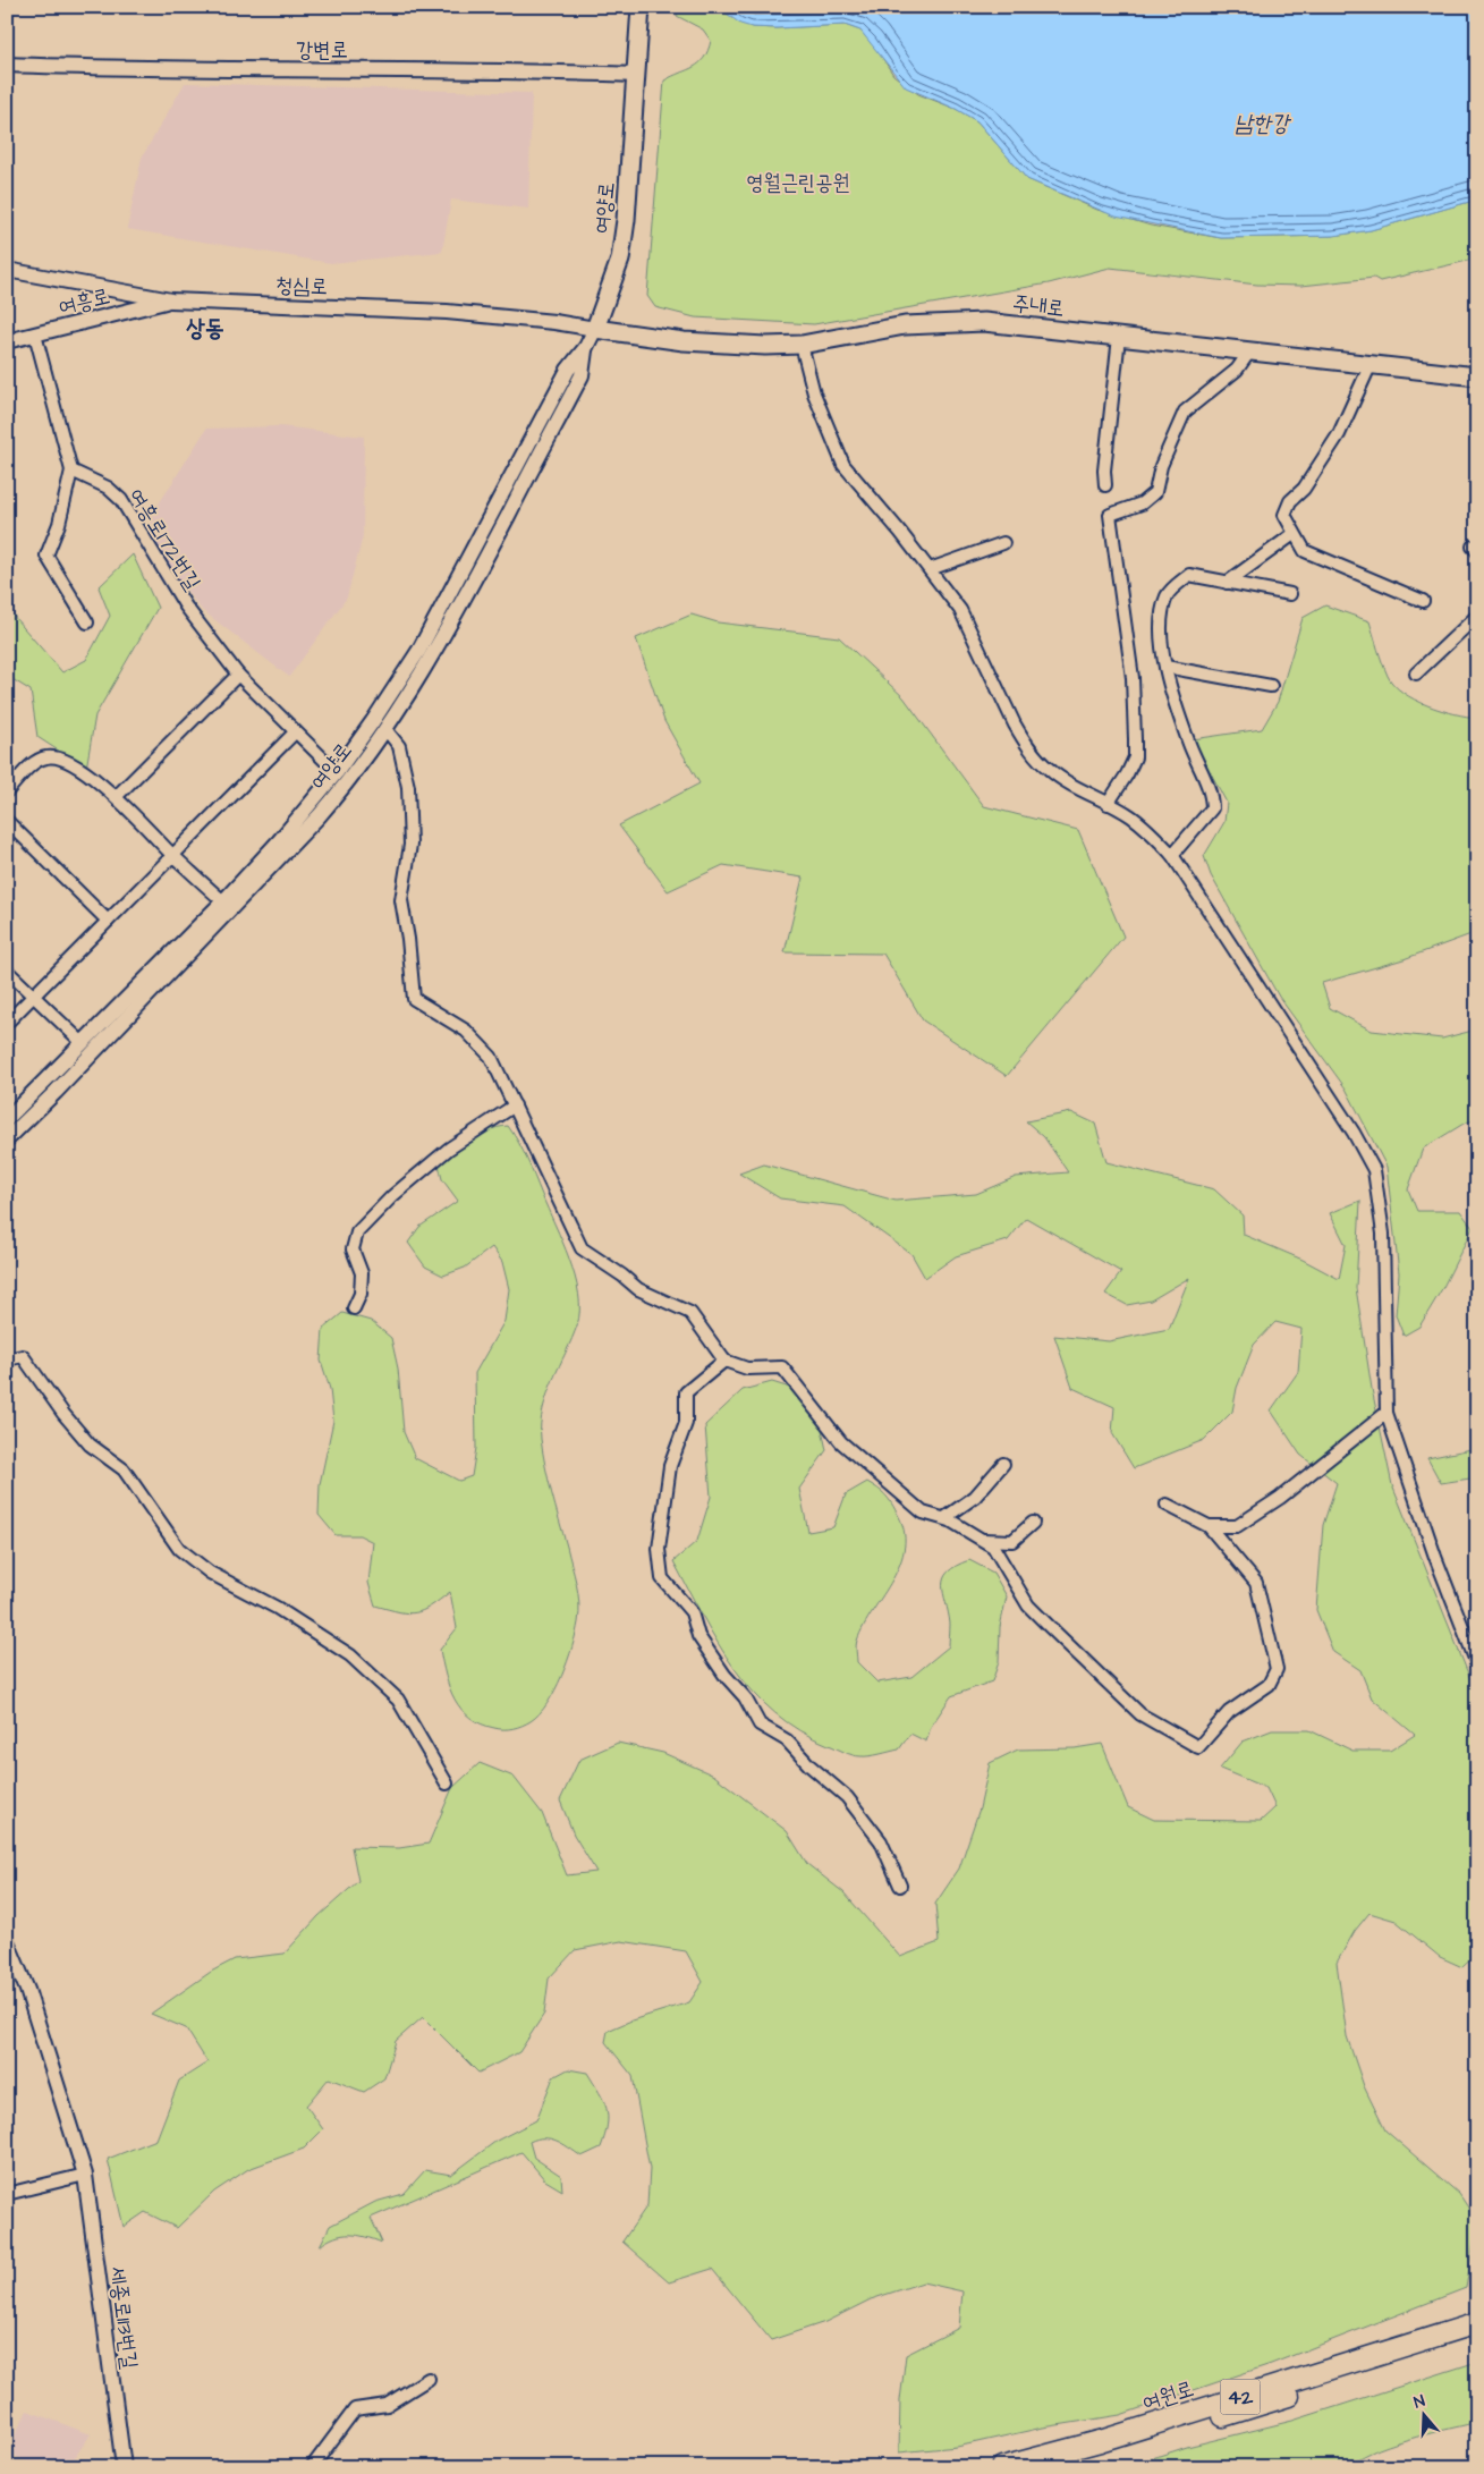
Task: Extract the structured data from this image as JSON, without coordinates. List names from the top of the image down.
{
  "streets": {
    "highway": ["여원로", "42"],
    "main road": ["여양로", "주내로"],
    "street": [
      "강변로",
      "청심로",
      "여흥로",
      "여흥로172번길",
      "세종로113번길"
    ]
  },
  "crossings": [
    ["강변로", "여양로"],
    ["여양로", "청심로"],
    ["여양로", "주내로"],
    ["여양로", "여흥로172번길"],
    ["청심로", "여흥로"],
    ["청심로", "주내로"]
  ],
  "districts": ["상동"],
  "water": ["남한강"],
  "parks": ["영월근린공원"],
  "north": "top"
}
